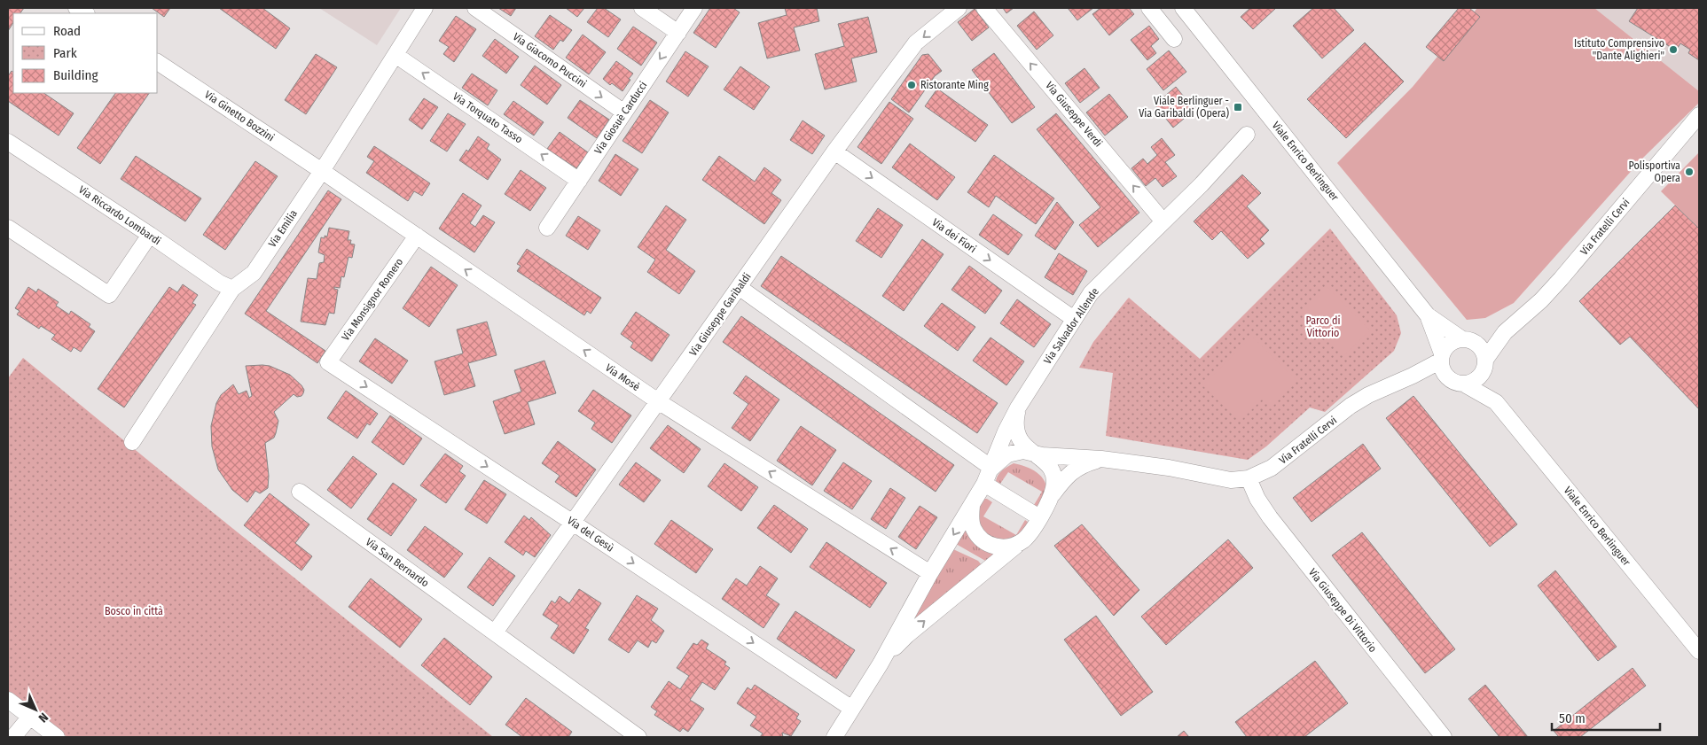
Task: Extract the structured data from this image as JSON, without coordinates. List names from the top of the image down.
{
  "streets": {
    "street": [
      "Via Giacomo Puccini",
      "Via Giuseppe Verdi",
      "Via Ginetto Bozzini",
      "Via Torquato Tasso",
      "Via Giosuè Carducci",
      "Viale Enrico Berlinguer",
      "Via Riccardo Lombardi",
      "Via Fratelli Cervi",
      "Via Emilia",
      "Via dei Fiori",
      "Via Monsignor Romero",
      "Via Giuseppe Garibaldi",
      "Via Salvador Allende",
      "Via Mosè",
      "Via del Gesù",
      "Via San Bernardo",
      "Via Giuseppe Di Vittorio"
    ]
  },
  "crossings": [
    ["Via Giacomo Puccini", "Via Giosuè Carducci"],
    ["Via Giuseppe Verdi", "Via Salvador Allende"],
    ["Via Ginetto Bozzini", "Via Emilia"],
    ["Via Ginetto Bozzini", "Via Mosè"],
    ["Via Torquato Tasso", "Via Giosuè Carducci"],
    ["Via Torquato Tasso", "Via Emilia"],
    ["Viale Enrico Berlinguer", "Via Fratelli Cervi"],
    ["Via Riccardo Lombardi", "Via Emilia"],
    ["Via Fratelli Cervi", "Via Giuseppe Di Vittorio"],
    ["Via Emilia", "Via Mosè"],
    ["Via dei Fiori", "Via Giuseppe Garibaldi"],
    ["Via dei Fiori", "Via Salvador Allende"],
    ["Via Monsignor Romero", "Via Mosè"],
    ["Via Monsignor Romero", "Via del Gesù"],
    ["Via Giuseppe Garibaldi", "Via Mosè"],
    ["Via Giuseppe Garibaldi", "Via del Gesù"],
    ["Via Giuseppe Garibaldi", "Via San Bernardo"],
    ["Via Salvador Allende", "Via Mosè"]
  ],
  "one_way": [
    "Via Giacomo Puccini",
    "Via Giuseppe Verdi",
    "Via Torquato Tasso",
    "Via Giosuè Carducci",
    "Via dei Fiori",
    "Via del Gesù"
  ],
  "parks": ["Parco di Vittorio", "Bosco in città"],
  "places": {
    "other": ["Istituto Comprensivo \"Dante Alighieri\"", "Ristorante Ming", "Polisportiva Opera"],
    "transit": ["Viale Berlinguer - Via Garibaldi (Opera)"]
  },
  "legend": ["Road", "Park", "Building"],
  "scale_bar": "50 m",
  "north": "bottom right"
}
